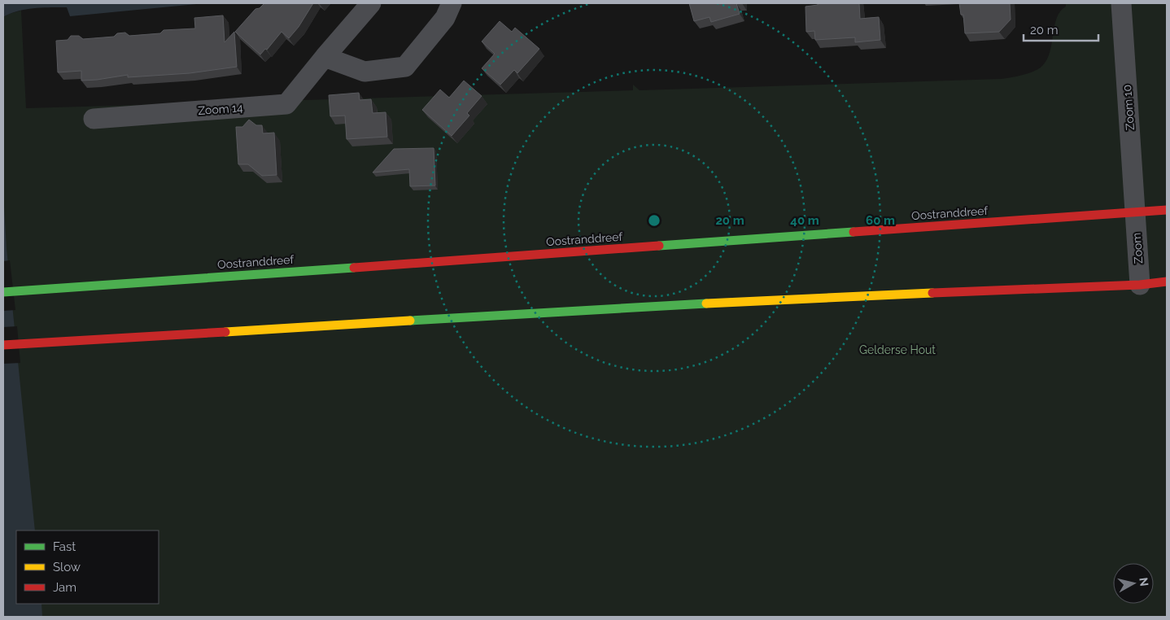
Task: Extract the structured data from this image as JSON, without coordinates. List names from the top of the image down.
{
  "streets": {
    "main road": ["Oostranddreef"],
    "street": ["Zoom 10", "Zoom 14", "Zoom"]
  },
  "crossings": [
    ["Zoom 10", "Oostranddreef"],
    ["Zoom 10", "Zoom"],
    ["Oostranddreef", "Zoom"]
  ],
  "parks": ["Gelderse Hout"],
  "legend": ["Fast", "Slow", "Jam"],
  "scale_bar": "20 m",
  "north": "right",
  "rings": ["20 m", "40 m", "60 m"]
}
